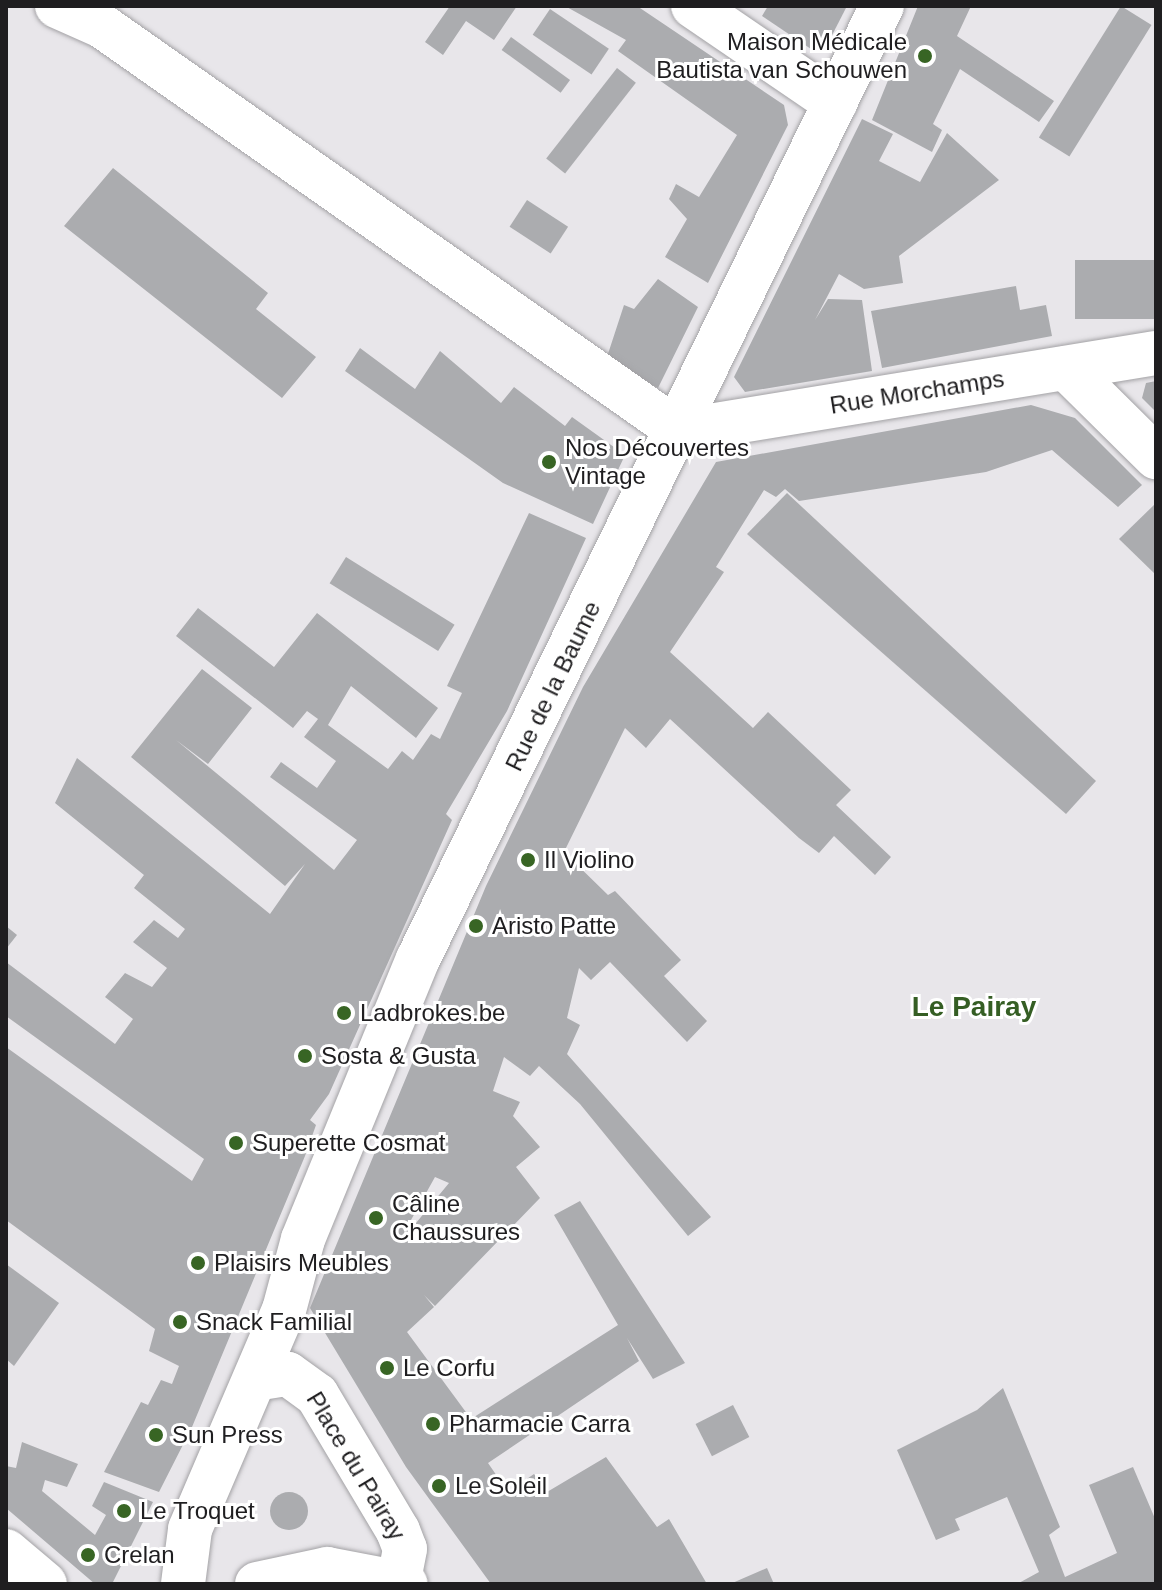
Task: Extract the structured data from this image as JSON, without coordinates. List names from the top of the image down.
{
  "streets": {
    "street": ["Rue Morchamps", "Rue de la Baume", "Place du Pairay"]
  },
  "crossings": [
    ["Rue Morchamps", "Rue de la Baume"],
    ["Rue de la Baume", "Place du Pairay"]
  ],
  "districts": ["Le Pairay"],
  "places": [
    "Maison Médicale Bautista van Schouwen",
    "Nos Découvertes Vintage",
    "Il Violino",
    "Aristo Patte",
    "Ladbrokes.be",
    "Sosta & Gusta",
    "Superette Cosmat",
    "Câline Chaussures",
    "Plaisirs Meubles",
    "Snack Familial",
    "Le Corfu",
    "Pharmacie Carra",
    "Sun Press",
    "Le Soleil",
    "Le Troquet",
    "Crelan"
  ]
}
